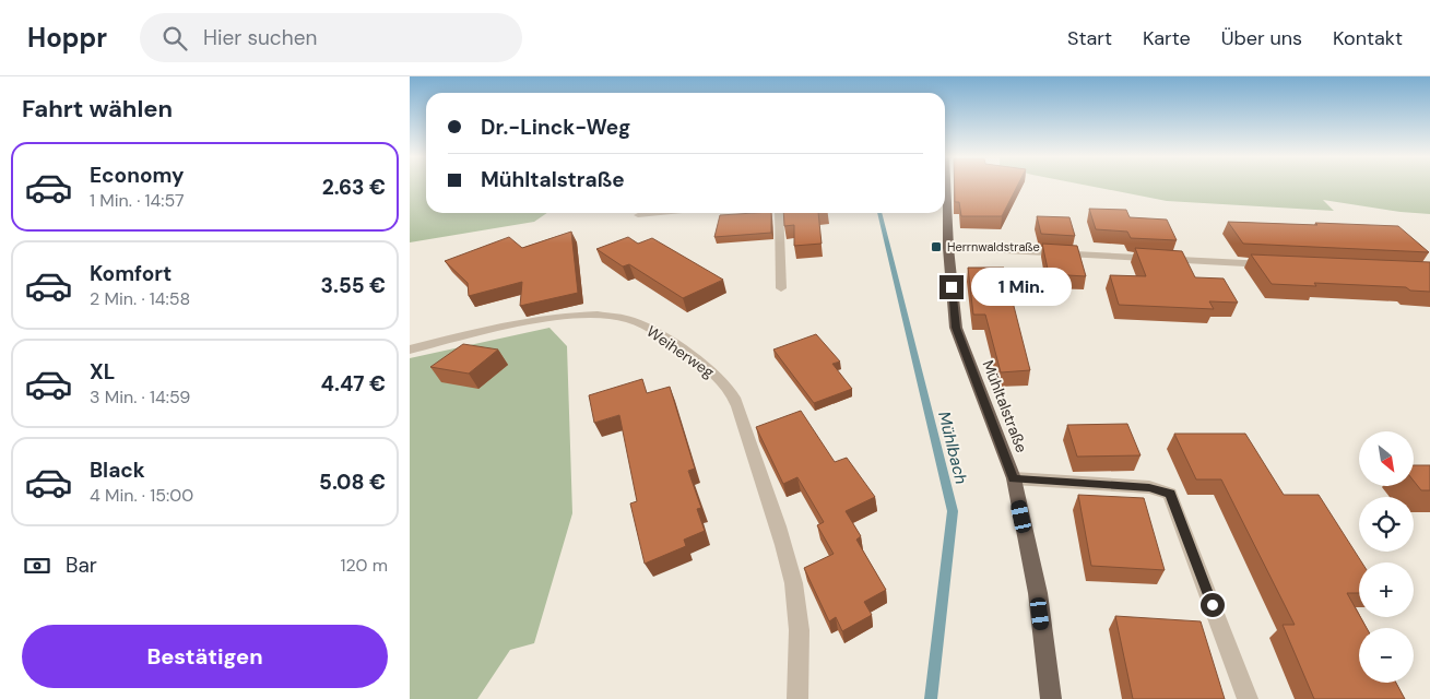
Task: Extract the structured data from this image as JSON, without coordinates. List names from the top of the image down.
{
  "streets": {
    "main road": ["Mühltalstraße"],
    "street": ["Weiherweg"]
  },
  "water": ["Mühlbach"],
  "places": {
    "transit": ["Herrnwaldstraße"]
  },
  "north": "bottom right",
  "page": {
    "header": "Hoppr",
    "search": "Hier suchen",
    "nav": [
      "Start",
      "Karte",
      "Über uns",
      "Kontakt"
    ],
    "heading": "Fahrt wählen",
    "banner": ["Dr.-Linck-Weg", "Mühltalstraße"],
    "list": [
      {
        "name": "Economy",
        "note": "1 Min. · 14:57",
        "value": "2.63 €"
      },
      {
        "name": "Komfort",
        "note": "2 Min. · 14:58",
        "value": "3.55 €"
      },
      {
        "name": "XL",
        "note": "3 Min. · 14:59",
        "value": "4.47 €"
      },
      {
        "name": "Black",
        "note": "4 Min. · 15:00",
        "value": "5.08 €"
      }
    ],
    "bubble": "1 Min.",
    "map_buttons": ["+", "−"],
    "pay": ["Bar", "120 m"],
    "buttons": "Bestätigen"
  }
}
